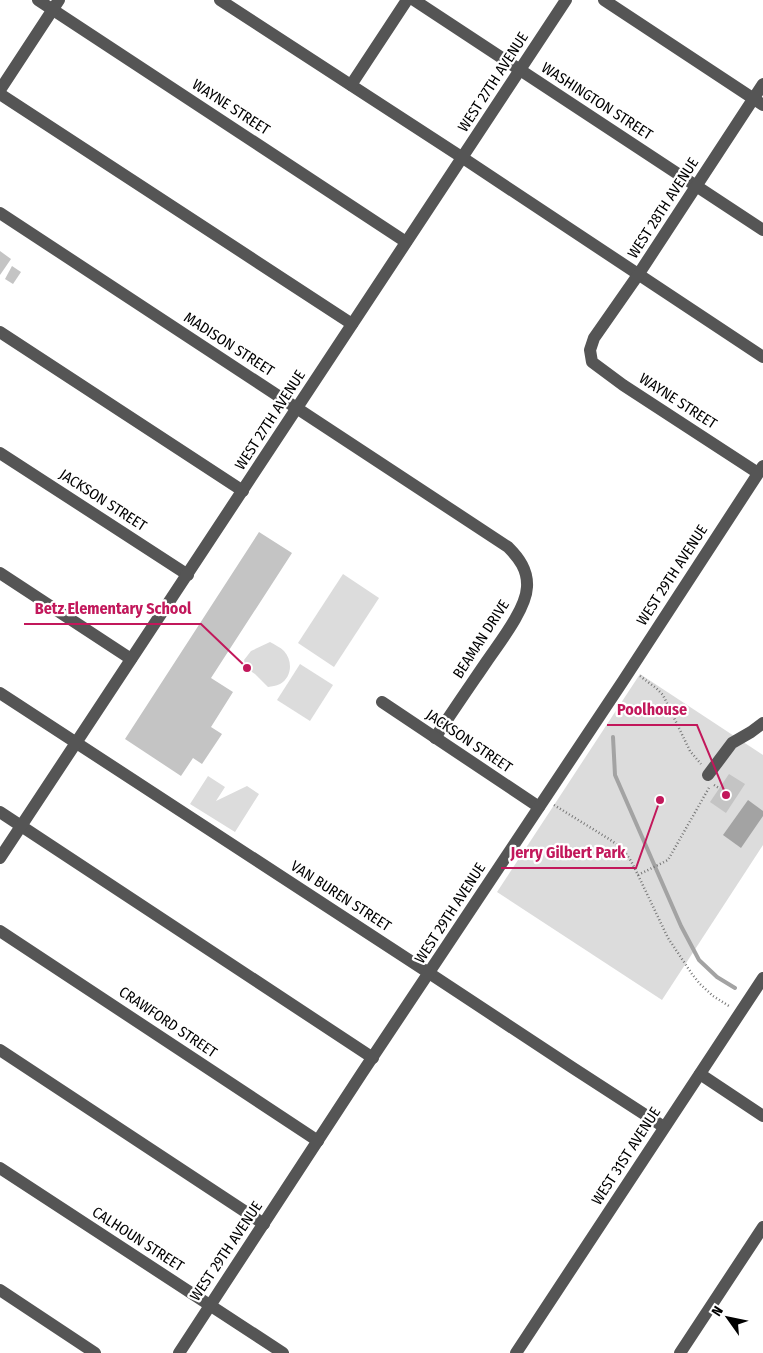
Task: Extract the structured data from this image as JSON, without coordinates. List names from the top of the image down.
{
  "streets": {
    "street": [
      "WEST 27TH AVENUE",
      "WASHINGTON STREET",
      "WAYNE STREET",
      "WEST 28TH AVENUE",
      "MADISON STREET",
      "JACKSON STREET",
      "WEST 29TH AVENUE",
      "BEAMAN DRIVE",
      "VAN BUREN STREET",
      "CRAWFORD STREET",
      "WEST 31ST AVENUE",
      "CALHOUN STREET"
    ]
  },
  "crossings": [
    ["WEST 27TH AVENUE", "WASHINGTON STREET"],
    ["WEST 27TH AVENUE", "WAYNE STREET"],
    ["WEST 27TH AVENUE", "MADISON STREET"],
    ["WEST 27TH AVENUE", "JACKSON STREET"],
    ["WEST 27TH AVENUE", "VAN BUREN STREET"],
    ["WASHINGTON STREET", "WEST 28TH AVENUE"],
    ["WAYNE STREET", "WEST 28TH AVENUE"],
    ["WAYNE STREET", "WEST 29TH AVENUE"],
    ["MADISON STREET", "BEAMAN DRIVE"],
    ["JACKSON STREET", "WEST 29TH AVENUE"],
    ["JACKSON STREET", "BEAMAN DRIVE"],
    ["WEST 29TH AVENUE", "VAN BUREN STREET"],
    ["WEST 29TH AVENUE", "CRAWFORD STREET"],
    ["WEST 29TH AVENUE", "CALHOUN STREET"],
    ["VAN BUREN STREET", "WEST 31ST AVENUE"]
  ],
  "places": ["Betz Elementary School", "Poolhouse", "Jerry Gilbert Park"],
  "north": "top left"
}
